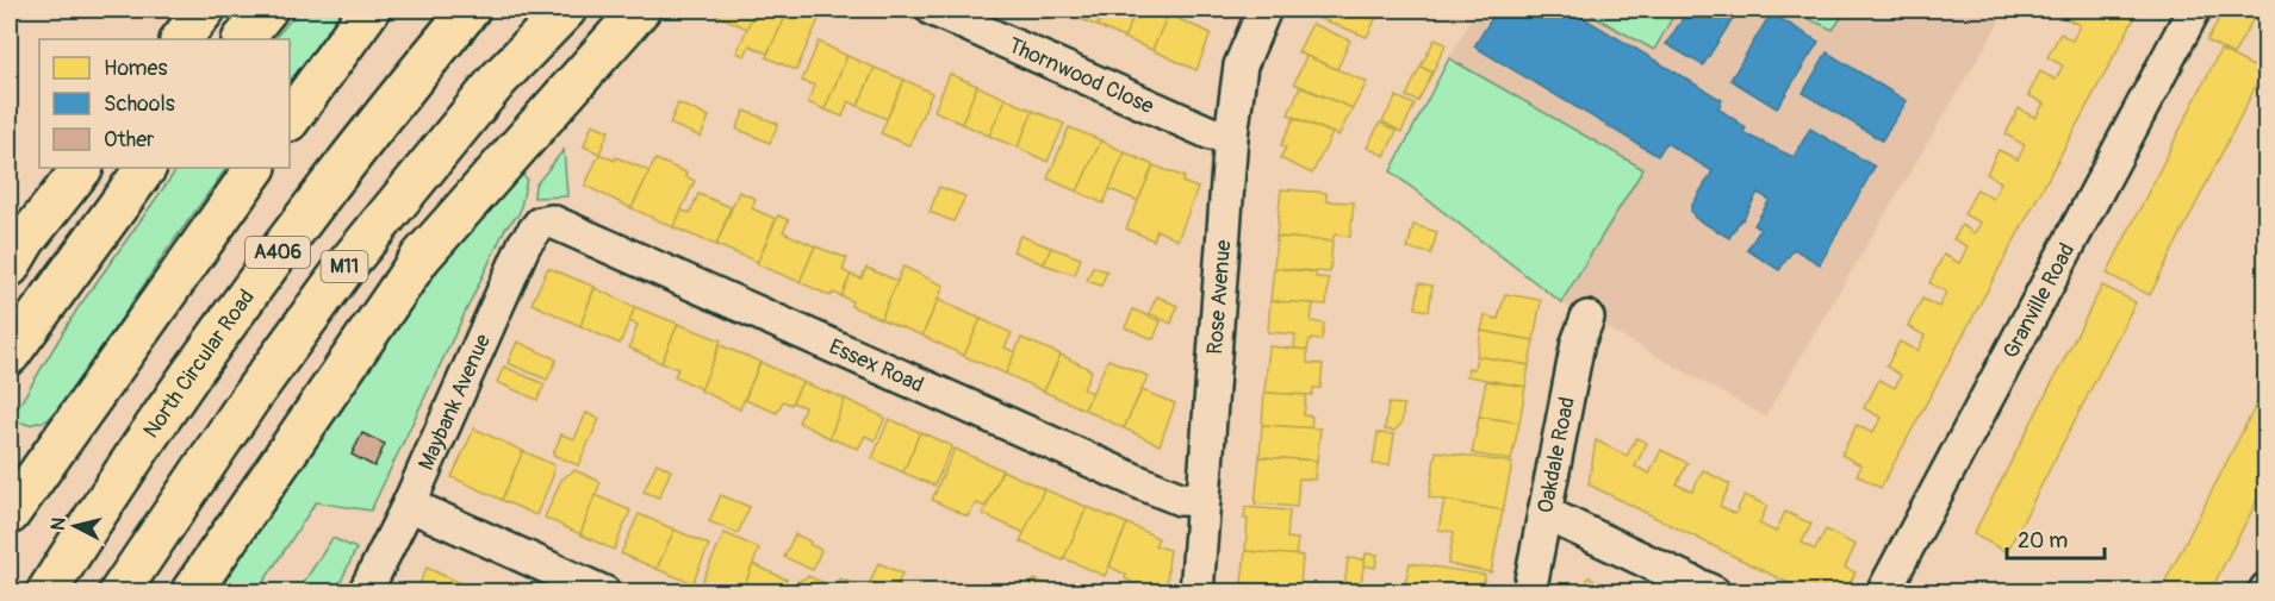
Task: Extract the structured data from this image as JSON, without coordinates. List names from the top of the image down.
{
  "streets": {
    "highway": ["A406", "M11", "North Circular Road"],
    "street": [
      "Thornwood Close",
      "Rose Avenue",
      "Granville Road",
      "Essex Road",
      "Maybank Avenue",
      "Oakdale Road"
    ]
  },
  "crossings": [
    ["Thornwood Close", "Rose Avenue"],
    ["Rose Avenue", "Essex Road"],
    ["Essex Road", "Maybank Avenue"]
  ],
  "legend": ["Homes", "Schools", "Other"],
  "scale_bar": "20 m",
  "north": "left"
}
